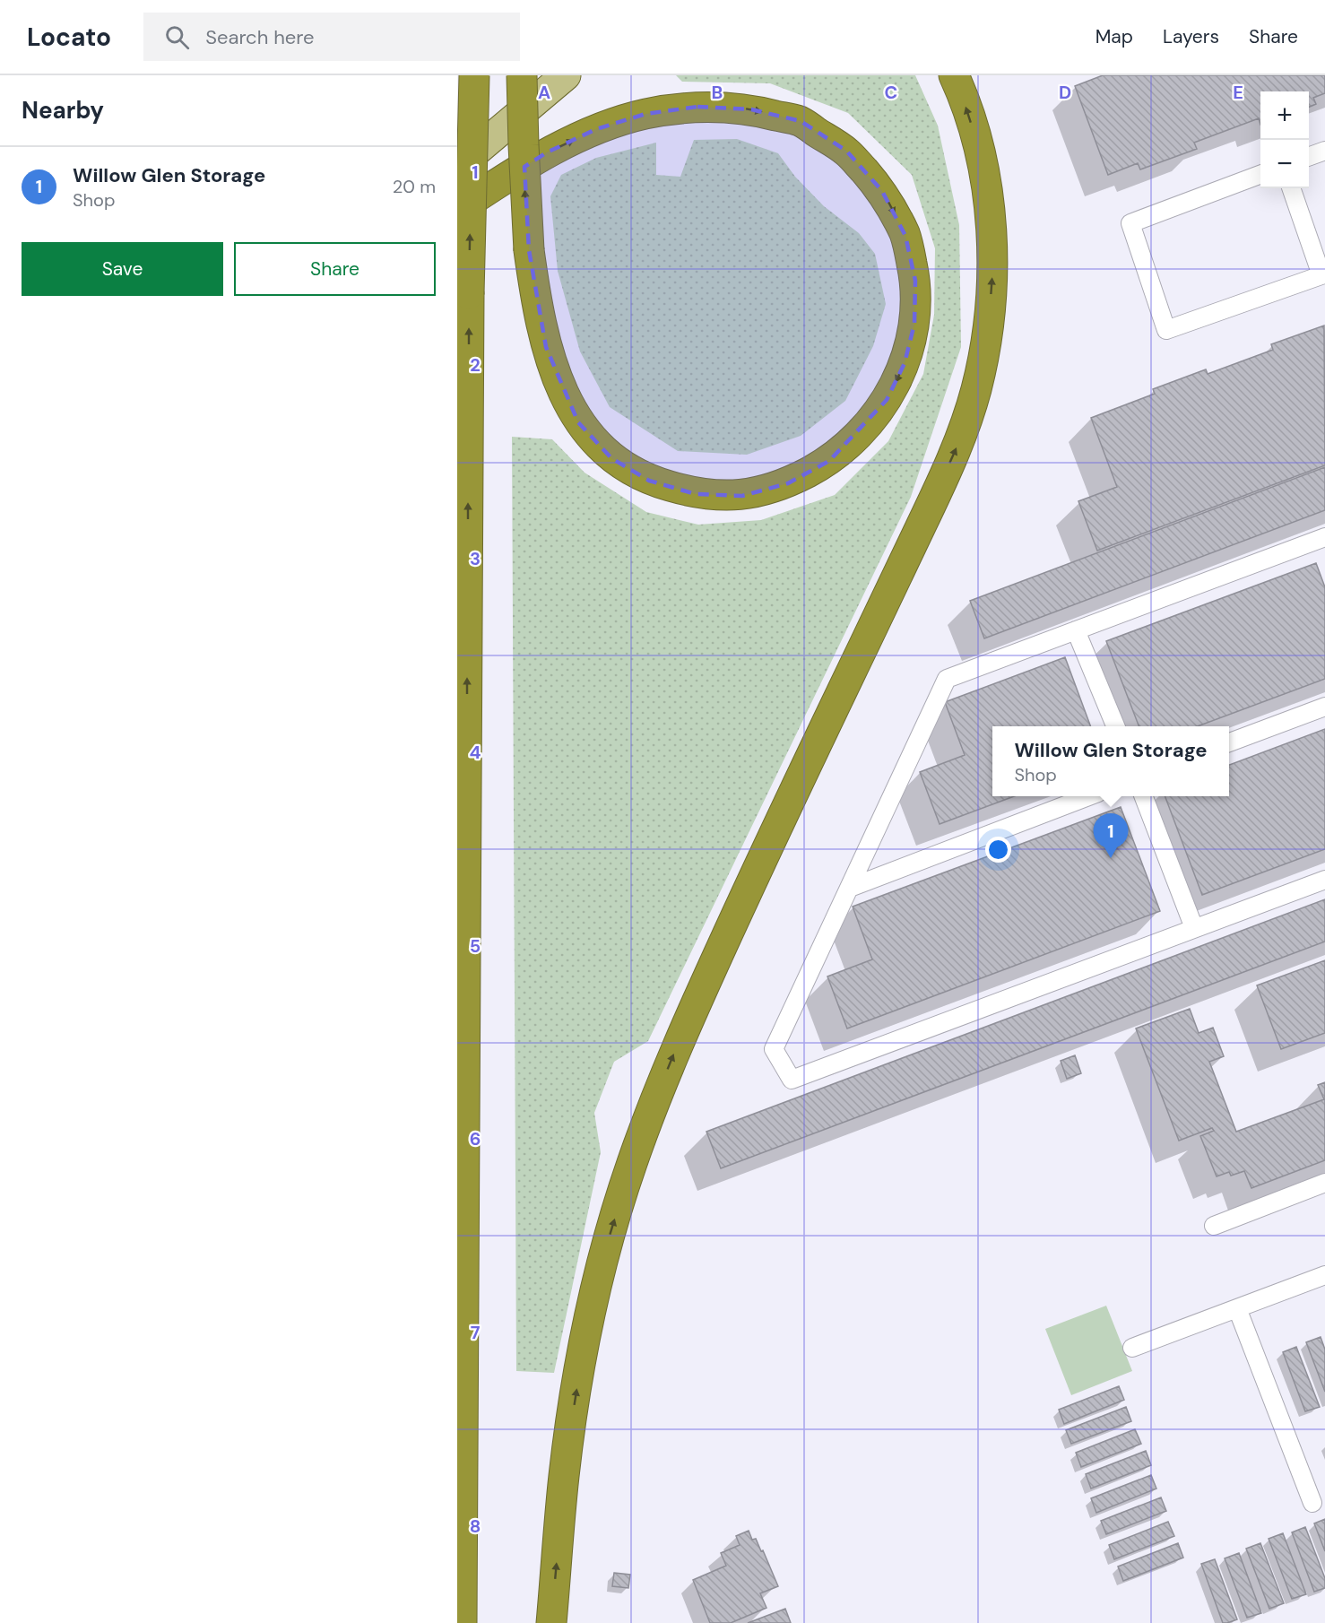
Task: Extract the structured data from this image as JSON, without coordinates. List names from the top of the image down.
{
  "page": {
    "header": "Locato",
    "search": "Search here",
    "nav": ["Map", "Layers", "Share"],
    "heading": "Nearby",
    "map_buttons": ["+", "−"],
    "list": [
      {
        "mark": "1",
        "name": "Willow Glen Storage",
        "note": "Shop",
        "value": "20 m"
      }
    ],
    "buttons": ["Save", "Share"],
    "popup": ["Willow Glen Storage", "Shop"],
    "pins": "1"
  },
  "grid": {
    "columns": [
      "A",
      "B",
      "C",
      "D",
      "E"
    ],
    "rows": [
      "1",
      "2",
      "3",
      "4",
      "5",
      "6",
      "7",
      "8"
    ]
  }
}
